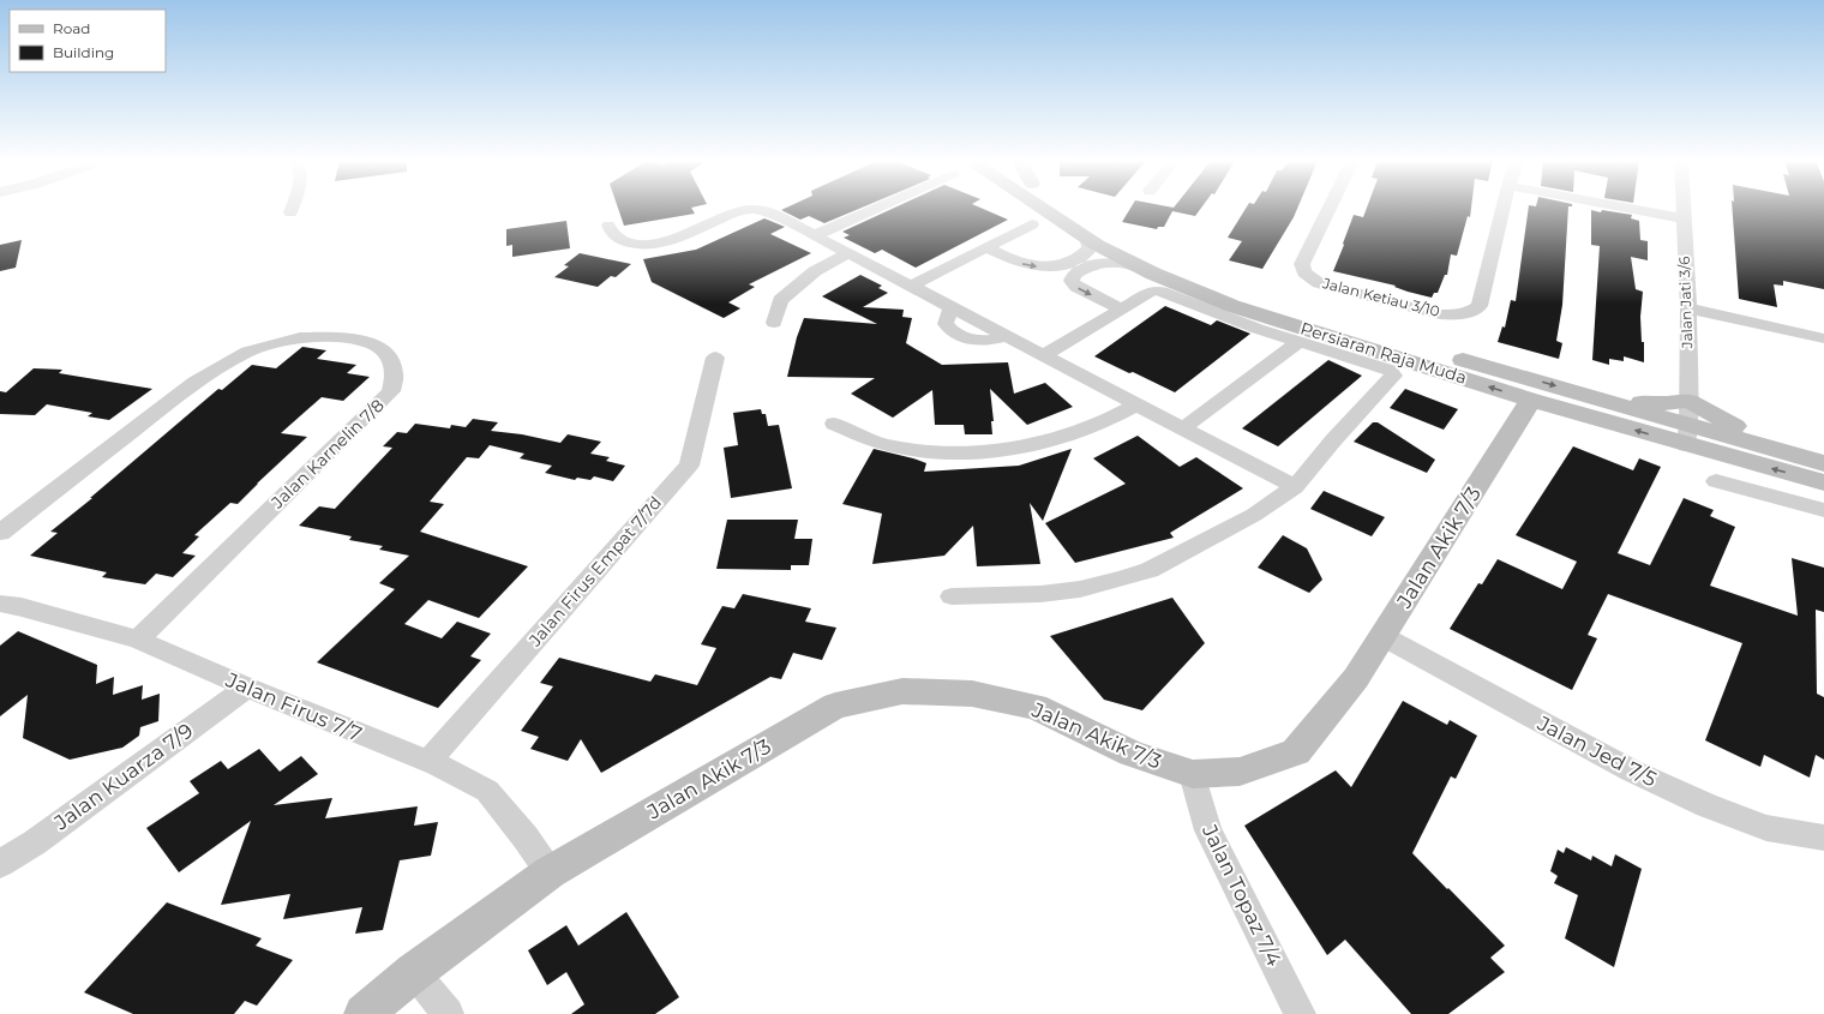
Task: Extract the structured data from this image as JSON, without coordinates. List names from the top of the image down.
{
  "streets": {
    "main road": ["Persiaran Raja Muda", "Jalan Akik 7/3"],
    "street": [
      "Jalan Ketiau 3/10",
      "Jalan Jati 3/6",
      "Jalan Karnelin 7/8",
      "Jalan Firus Empat 7/7d",
      "Jalan Firus 7/7",
      "Jalan Jed 7/5",
      "Jalan Kuarza 7/9",
      "Jalan Topaz 7/4"
    ]
  },
  "crossings": [
    ["Jalan Jati 3/6", "Persiaran Raja Muda"],
    ["Persiaran Raja Muda", "Jalan Akik 7/3"],
    ["Jalan Karnelin 7/8", "Jalan Firus 7/7"],
    ["Jalan Akik 7/3", "Jalan Firus 7/7"],
    ["Jalan Akik 7/3", "Jalan Jed 7/5"],
    ["Jalan Akik 7/3", "Jalan Topaz 7/4"],
    ["Jalan Firus Empat 7/7d", "Jalan Firus 7/7"],
    ["Jalan Firus 7/7", "Jalan Kuarza 7/9"]
  ],
  "legend": ["Road", "Building"]
}
